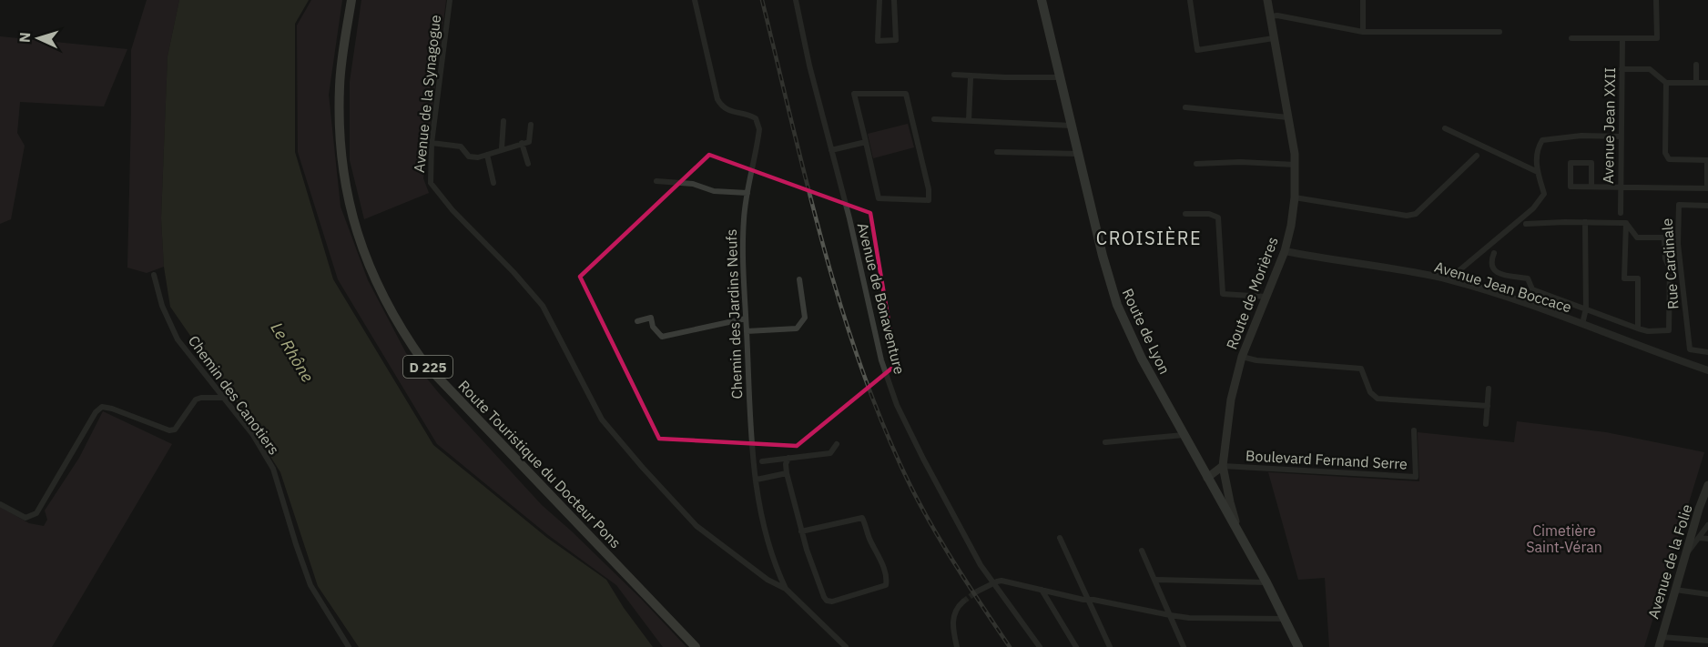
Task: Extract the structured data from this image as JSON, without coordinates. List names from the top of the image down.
{
  "streets": {
    "highway": ["D 225", "Route Touristique du Docteur Pons"],
    "main road": ["Route de Morières", "Route de Lyon", "Avenue de la Folie"],
    "street": [
      "Avenue de la Synagogue",
      "Avenue Jean XXII",
      "Rue Cardinale",
      "Avenue Jean Boccace",
      "Avenue de Bonaventure",
      "Chemin des Jardins Neufs",
      "Chemin des Canotiers",
      "Boulevard Fernand Serre"
    ]
  },
  "crossings": [
    ["Avenue de la Synagogue", "Chemin des Jardins Neufs"],
    ["Avenue Jean Boccace", "Route de Morières"],
    ["Route de Morières", "Route de Lyon"],
    ["Route de Morières", "Boulevard Fernand Serre"]
  ],
  "districts": ["CROISIÈRE"],
  "water": ["Le Rhône"],
  "parks": ["Cimetière Saint-Véran"],
  "north": "left"
}
